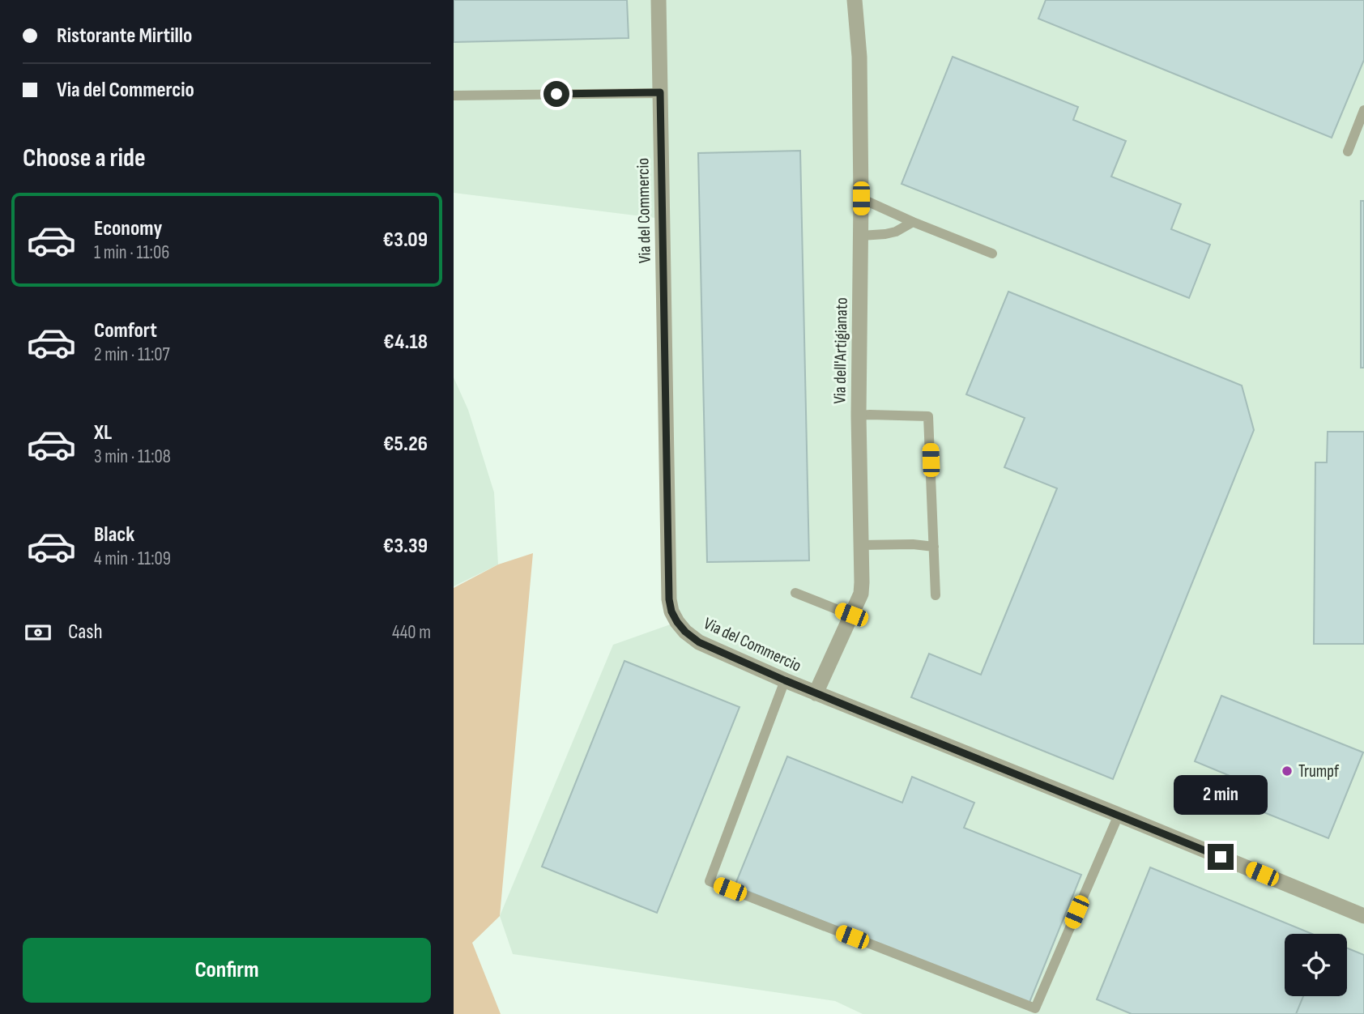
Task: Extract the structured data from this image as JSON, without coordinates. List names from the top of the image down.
{
  "streets": {
    "street": ["Via del Commercio", "Via dell'Artigianato"]
  },
  "crossings": [
    ["Via del Commercio", "Via dell'Artigianato"]
  ],
  "places": ["Trumpf"],
  "page": {
    "banner": ["Ristorante Mirtillo", "Via del Commercio"],
    "heading": "Choose a ride",
    "list": [
      {
        "name": "Economy",
        "note": "1 min · 11:06",
        "value": "€3.09"
      },
      {
        "name": "Comfort",
        "note": "2 min · 11:07",
        "value": "€4.18"
      },
      {
        "name": "XL",
        "note": "3 min · 11:08",
        "value": "€5.26"
      },
      {
        "name": "Black",
        "note": "4 min · 11:09",
        "value": "€3.39"
      }
    ],
    "pay": ["Cash", "440 m"],
    "bubble": "2 min",
    "buttons": "Confirm"
  }
}
